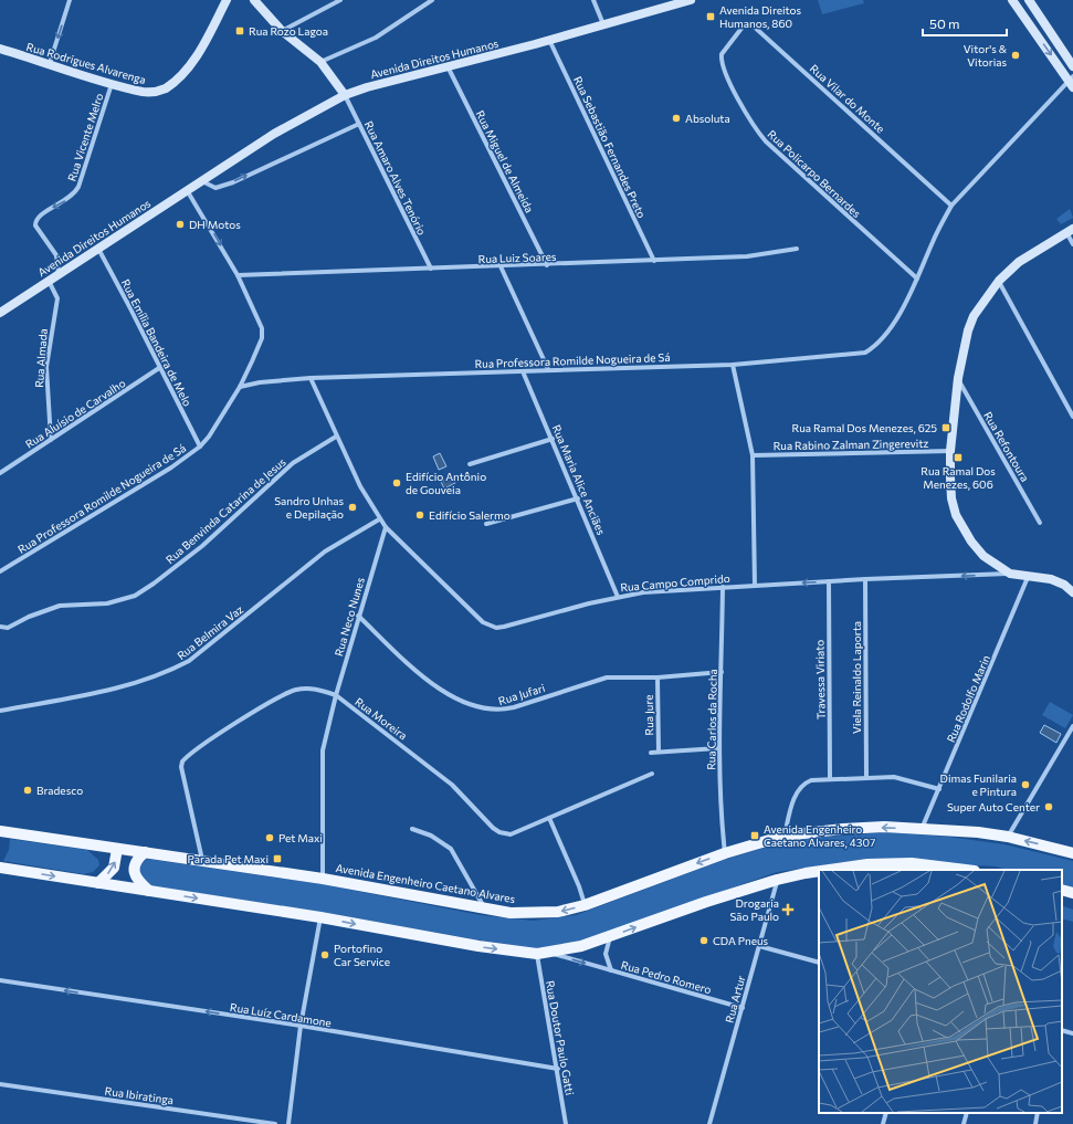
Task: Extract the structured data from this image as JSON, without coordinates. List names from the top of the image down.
{
  "streets": {
    "main road": ["Avenida Direitos Humanos", "Rua Rodrigues Alvarenga", "Avenida Engenheiro Caetano Alvares"],
    "street": [
      "Rua Vilar do Monte",
      "Rua Vicente Melro",
      "Rua Sebastião Fernandes Preto",
      "Rua Miguel de Almeida",
      "Rua Policarpo Bernardes",
      "Rua Amaro Alves Tenório",
      "Rua Luiz Soares",
      "Rua Emília Bandeira de Melo",
      "Rua Almada",
      "Rua Professora Romilde Nogueira de Sá",
      "Rua Aluísio de Carvalho",
      "Rua Rabino Zalman Zingerevitz",
      "Rua Refontoura",
      "Rua Maria Alice Anciães",
      "Rua Benvinda Catarina de Jesus",
      "Rua Campo Comprido",
      "Rua Neco Nunes",
      "Rua Belmira Vaz",
      "Viela Reinaldo Laporta",
      "Travessa Viriato",
      "Rua Jufari",
      "Rua Rodolfo Marin",
      "Rua Jure",
      "Rua Moreira",
      "Rua Carlos da Rocha",
      "Rua Pedro Romero",
      "Rua Artur",
      "Rua Luíz Cardamone",
      "Rua Doutor Paulo Gatti",
      "Rua Ibiratinga"
    ]
  },
  "crossings": [
    ["Avenida Direitos Humanos", "Rua Vicente Melro"],
    ["Avenida Direitos Humanos", "Rua Sebastião Fernandes Preto"],
    ["Avenida Direitos Humanos", "Rua Miguel de Almeida"],
    ["Avenida Direitos Humanos", "Rua Amaro Alves Tenório"],
    ["Avenida Direitos Humanos", "Rua Emília Bandeira de Melo"],
    ["Avenida Direitos Humanos", "Rua Almada"],
    ["Rua Rodrigues Alvarenga", "Rua Vicente Melro"],
    ["Rua Vilar do Monte", "Rua Policarpo Bernardes"],
    ["Rua Vilar do Monte", "Rua Professora Romilde Nogueira de Sá"],
    ["Rua Sebastião Fernandes Preto", "Rua Luiz Soares"],
    ["Rua Miguel de Almeida", "Rua Luiz Soares"],
    ["Rua Policarpo Bernardes", "Rua Professora Romilde Nogueira de Sá"],
    ["Rua Amaro Alves Tenório", "Rua Luiz Soares"],
    ["Rua Emília Bandeira de Melo", "Rua Professora Romilde Nogueira de Sá"],
    ["Rua Emília Bandeira de Melo", "Rua Aluísio de Carvalho"],
    ["Rua Almada", "Rua Aluísio de Carvalho"],
    ["Rua Professora Romilde Nogueira de Sá", "Rua Maria Alice Anciães"],
    ["Rua Maria Alice Anciães", "Rua Campo Comprido"],
    ["Rua Campo Comprido", "Rua Neco Nunes"],
    ["Rua Campo Comprido", "Viela Reinaldo Laporta"],
    ["Rua Campo Comprido", "Travessa Viriato"],
    ["Rua Campo Comprido", "Rua Carlos da Rocha"],
    ["Rua Neco Nunes", "Rua Jufari"],
    ["Rua Neco Nunes", "Rua Moreira"],
    ["Rua Neco Nunes", "Avenida Engenheiro Caetano Alvares"],
    ["Rua Jufari", "Rua Jure"],
    ["Rua Jufari", "Rua Carlos da Rocha"],
    ["Rua Rodolfo Marin", "Avenida Engenheiro Caetano Alvares"],
    ["Rua Moreira", "Avenida Engenheiro Caetano Alvares"],
    ["Rua Carlos da Rocha", "Avenida Engenheiro Caetano Alvares"],
    ["Rua Pedro Romero", "Rua Artur"],
    ["Rua Pedro Romero", "Rua Doutor Paulo Gatti"],
    ["Rua Luíz Cardamone", "Rua Doutor Paulo Gatti"]
  ],
  "one_way": ["Rua Vicente Melro", "Rua Luíz Cardamone"],
  "places": {
    "transit": [
      "Avenida Direitos Humanos, 860",
      "Rua Rozo Lagoa",
      "Rua Ramal Dos Menezes, 625",
      "Rua Ramal Dos Menezes, 606",
      "Avenida Engenheiro Caetano Alvares, 4307",
      "Parada Pet Maxi"
    ],
    "other": [
      "Vitor's & Vitorias",
      "Absoluta",
      "DH Motos",
      "Edifício Antônio de Gouveia",
      "Sandro Unhas e Depilação",
      "Edifício Salermo",
      "Dimas Funilaria e Pintura",
      "Bradesco",
      "Super Auto Center",
      "Pet Maxi",
      "CDA Pneus",
      "Portofino Car Service"
    ],
    "health": ["Drogaria São Paulo"]
  },
  "scale_bar": "50 m"
}
